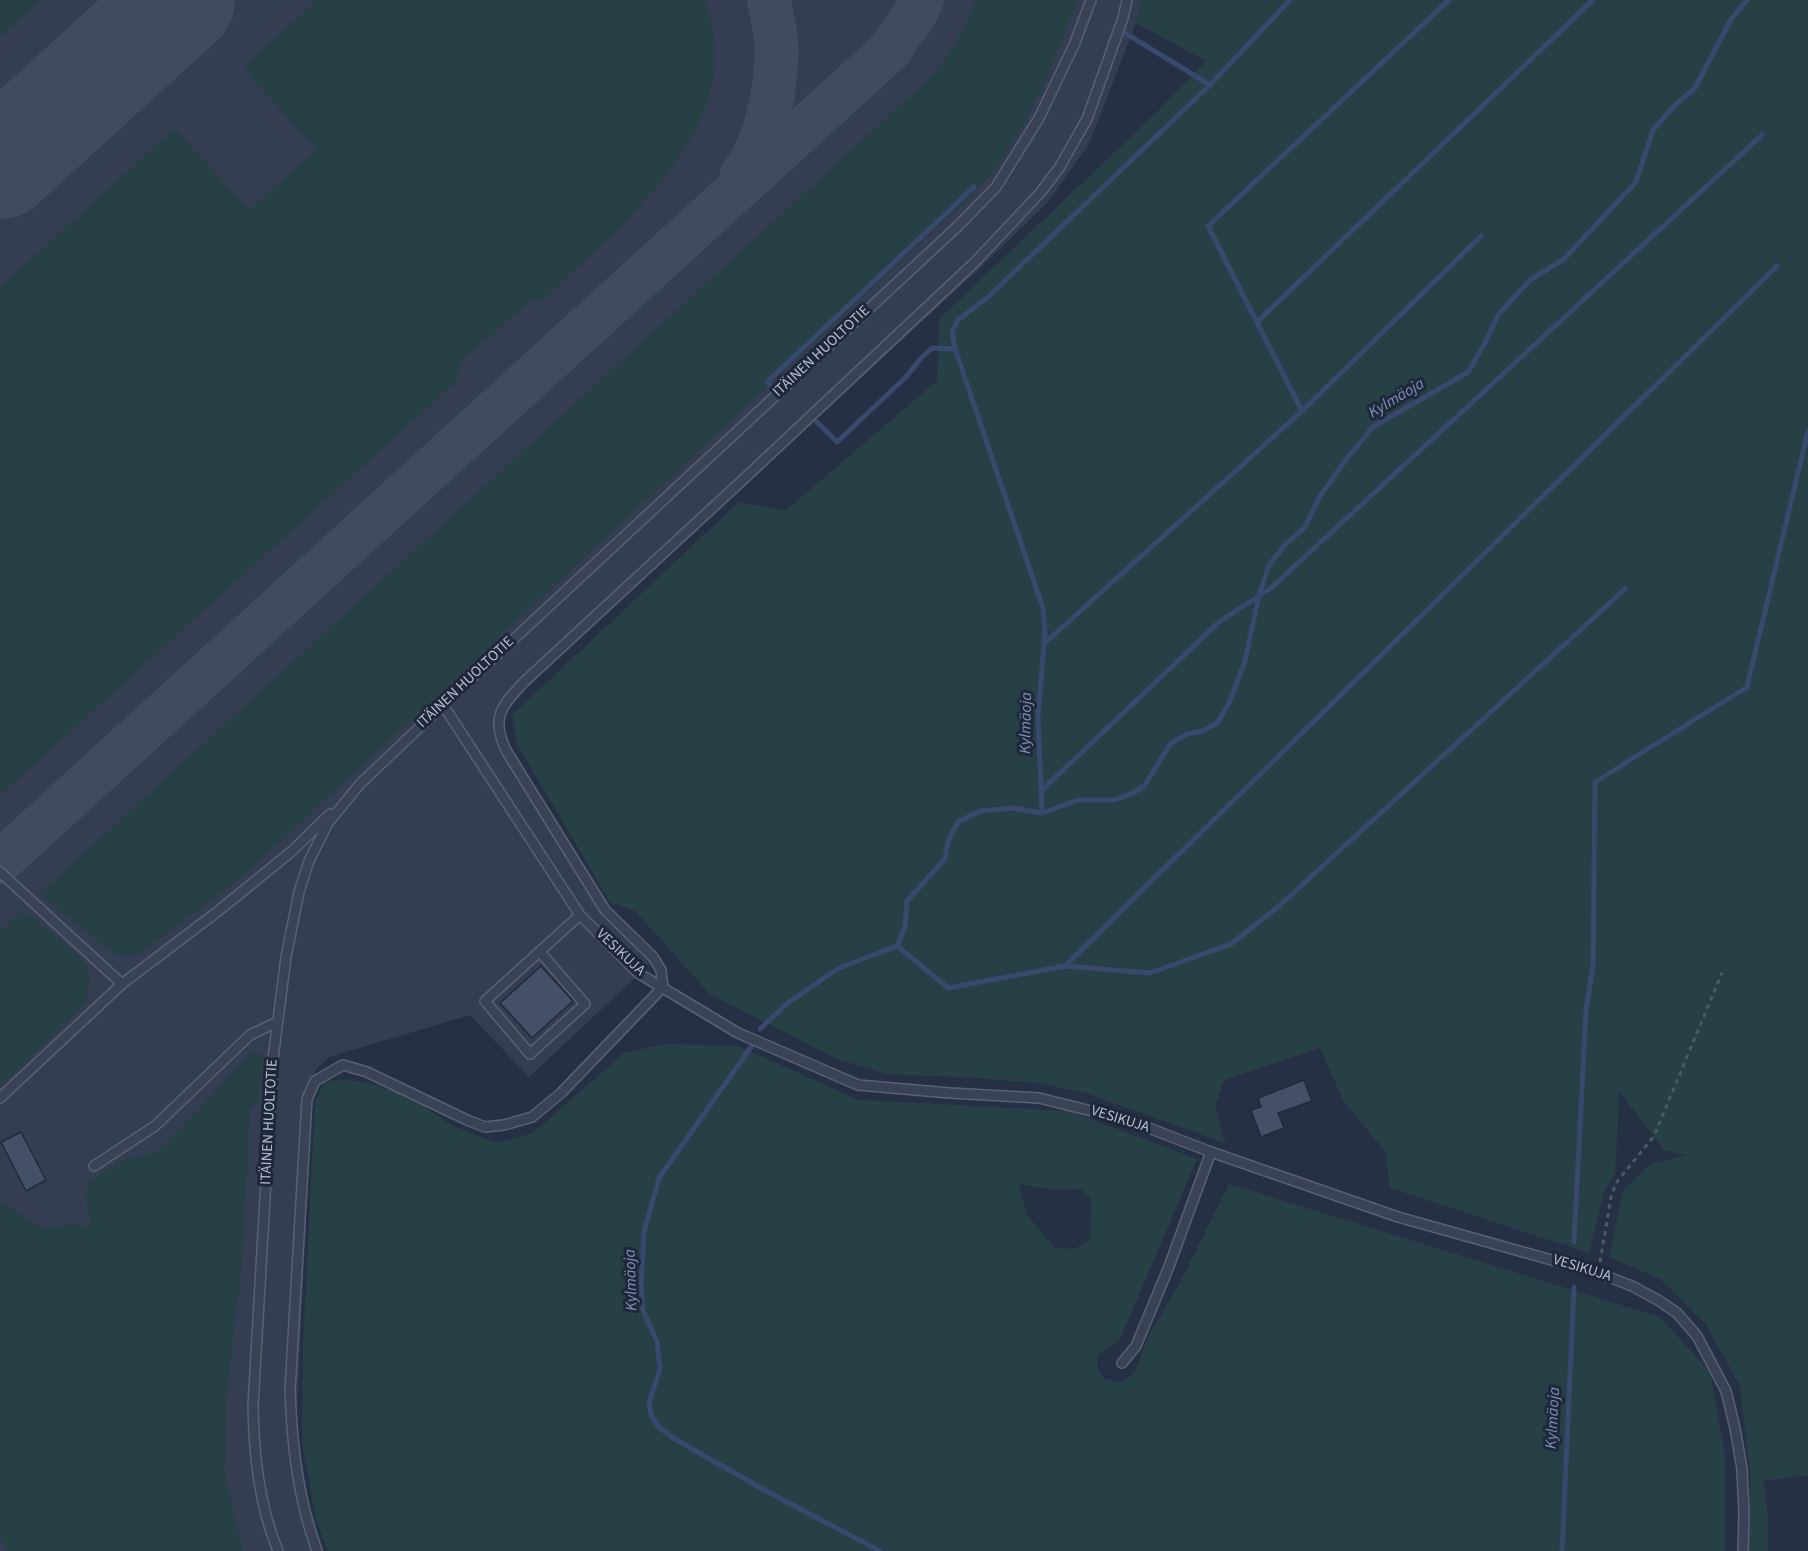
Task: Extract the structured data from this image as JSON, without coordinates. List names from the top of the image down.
{
  "streets": {
    "lane": ["ITÄINEN HUOLTOTIE", "VESIKUJA"]
  },
  "crossings": [
    ["ITÄINEN HUOLTOTIE", "VESIKUJA"]
  ],
  "water": ["Kylmäoja"]
}
